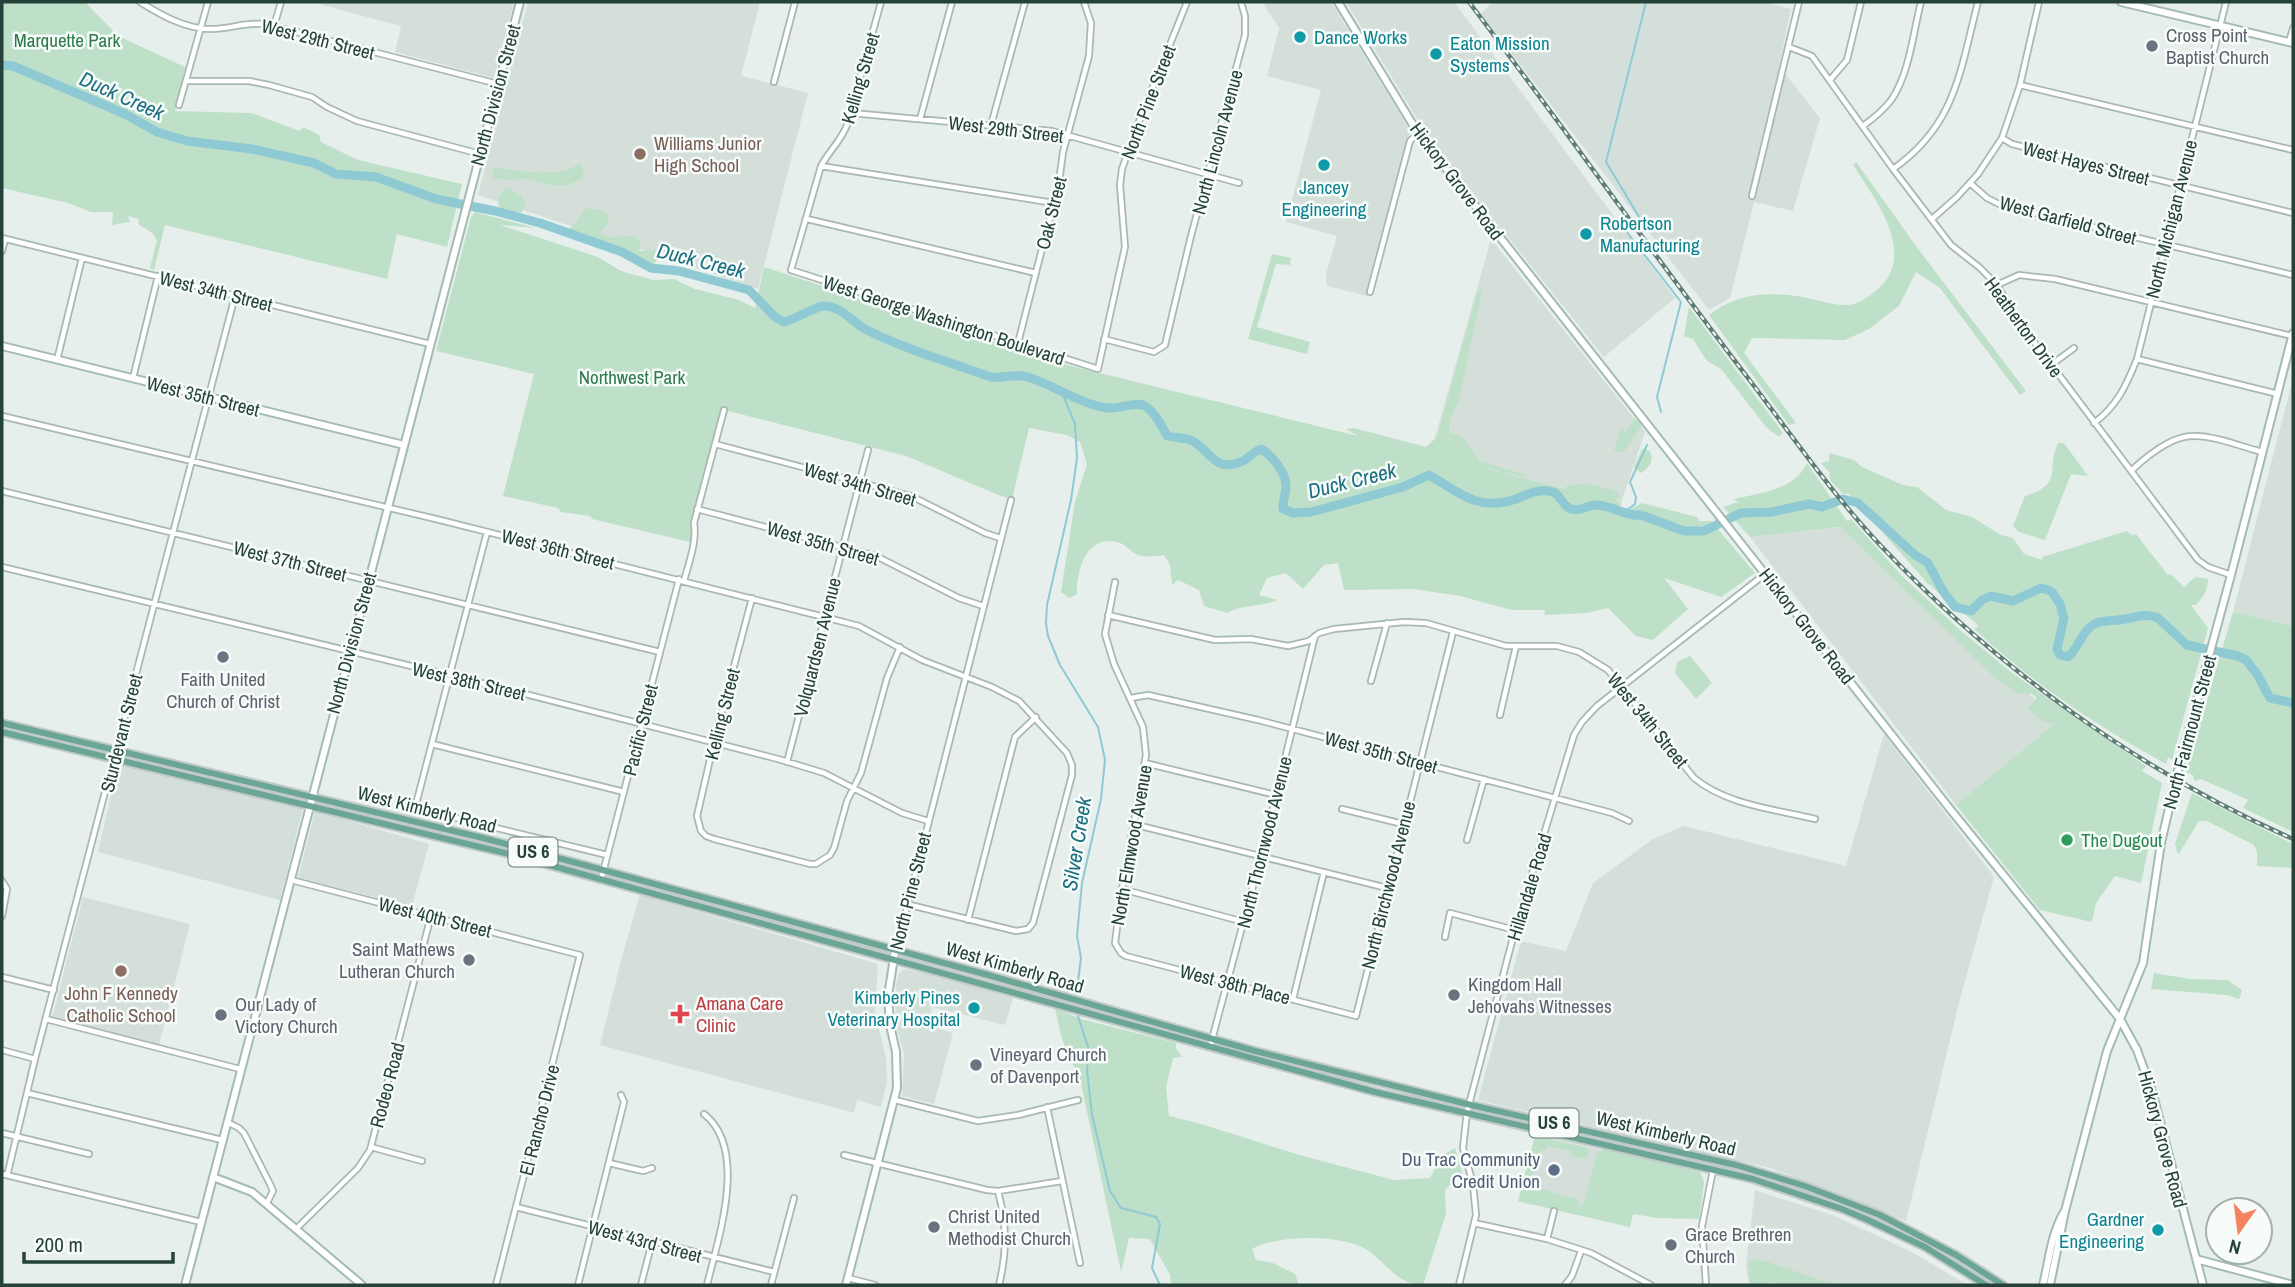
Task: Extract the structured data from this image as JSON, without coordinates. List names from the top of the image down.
{
  "streets": {
    "main road": [
      "North Division Street",
      "North Pine Street",
      "Hickory Grove Road",
      "West 35th Street",
      "North Fairmount Street",
      "West Kimberly Road",
      "US 6"
    ],
    "street": [
      "West 29th Street",
      "Kelling Street",
      "North Lincoln Avenue",
      "West Hayes Street",
      "Oak Street",
      "North Michigan Avenue",
      "West Garfield Street",
      "West 34th Street",
      "West George Washington Boulevard",
      "Heatherton Drive",
      "West 36th Street",
      "West 37th Street",
      "Volquardsen Avenue",
      "West 38th Street",
      "Pacific Street",
      "Sturdevant Street",
      "North Thornwood Avenue",
      "North Elmwood Avenue",
      "North Birchwood Avenue",
      "Hillandale Road",
      "West 40th Street",
      "West 38th Place",
      "Rodeo Road",
      "El Rancho Drive",
      "West 43rd Street"
    ]
  },
  "crossings": [
    ["West 29th Street", "Kelling Street"],
    ["West 29th Street", "North Division Street"],
    ["West 29th Street", "North Pine Street"],
    ["West 29th Street", "North Lincoln Avenue"],
    ["West 29th Street", "Oak Street"],
    ["Kelling Street", "West George Washington Boulevard"],
    ["Kelling Street", "West 36th Street"],
    ["Kelling Street", "West 38th Street"],
    ["North Division Street", "West 34th Street"],
    ["North Division Street", "West 35th Street"],
    ["North Division Street", "West 36th Street"],
    ["North Division Street", "West 37th Street"],
    ["North Division Street", "West 38th Street"],
    ["North Division Street", "West Kimberly Road"],
    ["North Division Street", "West 40th Street"],
    ["North Pine Street", "North Lincoln Avenue"],
    ["North Pine Street", "West 34th Street"],
    ["North Pine Street", "West George Washington Boulevard"],
    ["North Pine Street", "West 35th Street"],
    ["North Pine Street", "West 36th Street"],
    ["North Pine Street", "West 38th Street"],
    ["North Pine Street", "West Kimberly Road"],
    ["West Hayes Street", "North Michigan Avenue"],
    ["Hickory Grove Road", "North Fairmount Street"],
    ["Hickory Grove Road", "Hillandale Road"],
    ["Oak Street", "West George Washington Boulevard"],
    ["North Michigan Avenue", "West Garfield Street"],
    ["North Michigan Avenue", "Heatherton Drive"],
    ["West 34th Street", "Volquardsen Avenue"],
    ["West 34th Street", "Pacific Street"],
    ["West 34th Street", "Sturdevant Street"],
    ["West 34th Street", "North Thornwood Avenue"],
    ["West 34th Street", "North Elmwood Avenue"],
    ["West 34th Street", "North Birchwood Avenue"],
    ["West 34th Street", "Hillandale Road"],
    ["Heatherton Drive", "North Fairmount Street"],
    ["West 35th Street", "Volquardsen Avenue"],
    ["West 35th Street", "Pacific Street"],
    ["West 35th Street", "Sturdevant Street"],
    ["West 35th Street", "North Thornwood Avenue"],
    ["West 35th Street", "North Elmwood Avenue"],
    ["West 35th Street", "North Birchwood Avenue"],
    ["West 35th Street", "Hillandale Road"],
    ["West 36th Street", "Volquardsen Avenue"],
    ["West 36th Street", "Pacific Street"],
    ["West 36th Street", "Sturdevant Street"],
    ["West 37th Street", "Pacific Street"],
    ["West 37th Street", "Sturdevant Street"],
    ["Volquardsen Avenue", "West 38th Street"],
    ["West 38th Street", "Pacific Street"],
    ["West 38th Street", "Sturdevant Street"],
    ["Pacific Street", "West Kimberly Road"],
    ["Sturdevant Street", "West Kimberly Road"],
    ["West Kimberly Road", "North Thornwood Avenue"],
    ["West Kimberly Road", "Hillandale Road"],
    ["North Thornwood Avenue", "West 38th Place"],
    ["North Elmwood Avenue", "West 38th Place"],
    ["North Birchwood Avenue", "West 38th Place"],
    ["West 40th Street", "Rodeo Road"],
    ["West 40th Street", "El Rancho Drive"],
    ["El Rancho Drive", "West 43rd Street"]
  ],
  "water": ["Duck Creek", "Silver Creek"],
  "parks": ["Marquette Park", "Northwest Park"],
  "places": {
    "other": [
      "Dance Works",
      "Cross Point Baptist Church",
      "Eaton Mission Systems",
      "Williams Junior High School",
      "Jancey Engineering",
      "Robertson Manufacturing",
      "Faith United Church of Christ",
      "The Dugout",
      "Saint Mathews Lutheran Church",
      "John F Kennedy Catholic School",
      "Kingdom Hall Jehovahs Witnesses",
      "Kimberly Pines Veterinary Hospital",
      "Our Lady of Victory Church",
      "Vineyard Church of Davenport",
      "Du Trac Community Credit Union",
      "Christ United Methodist Church",
      "Gardner Engineering",
      "Grace Brethren Church"
    ],
    "health": ["Amana Care Clinic"]
  },
  "scale_bar": "200 m",
  "north": "bottom"
}
